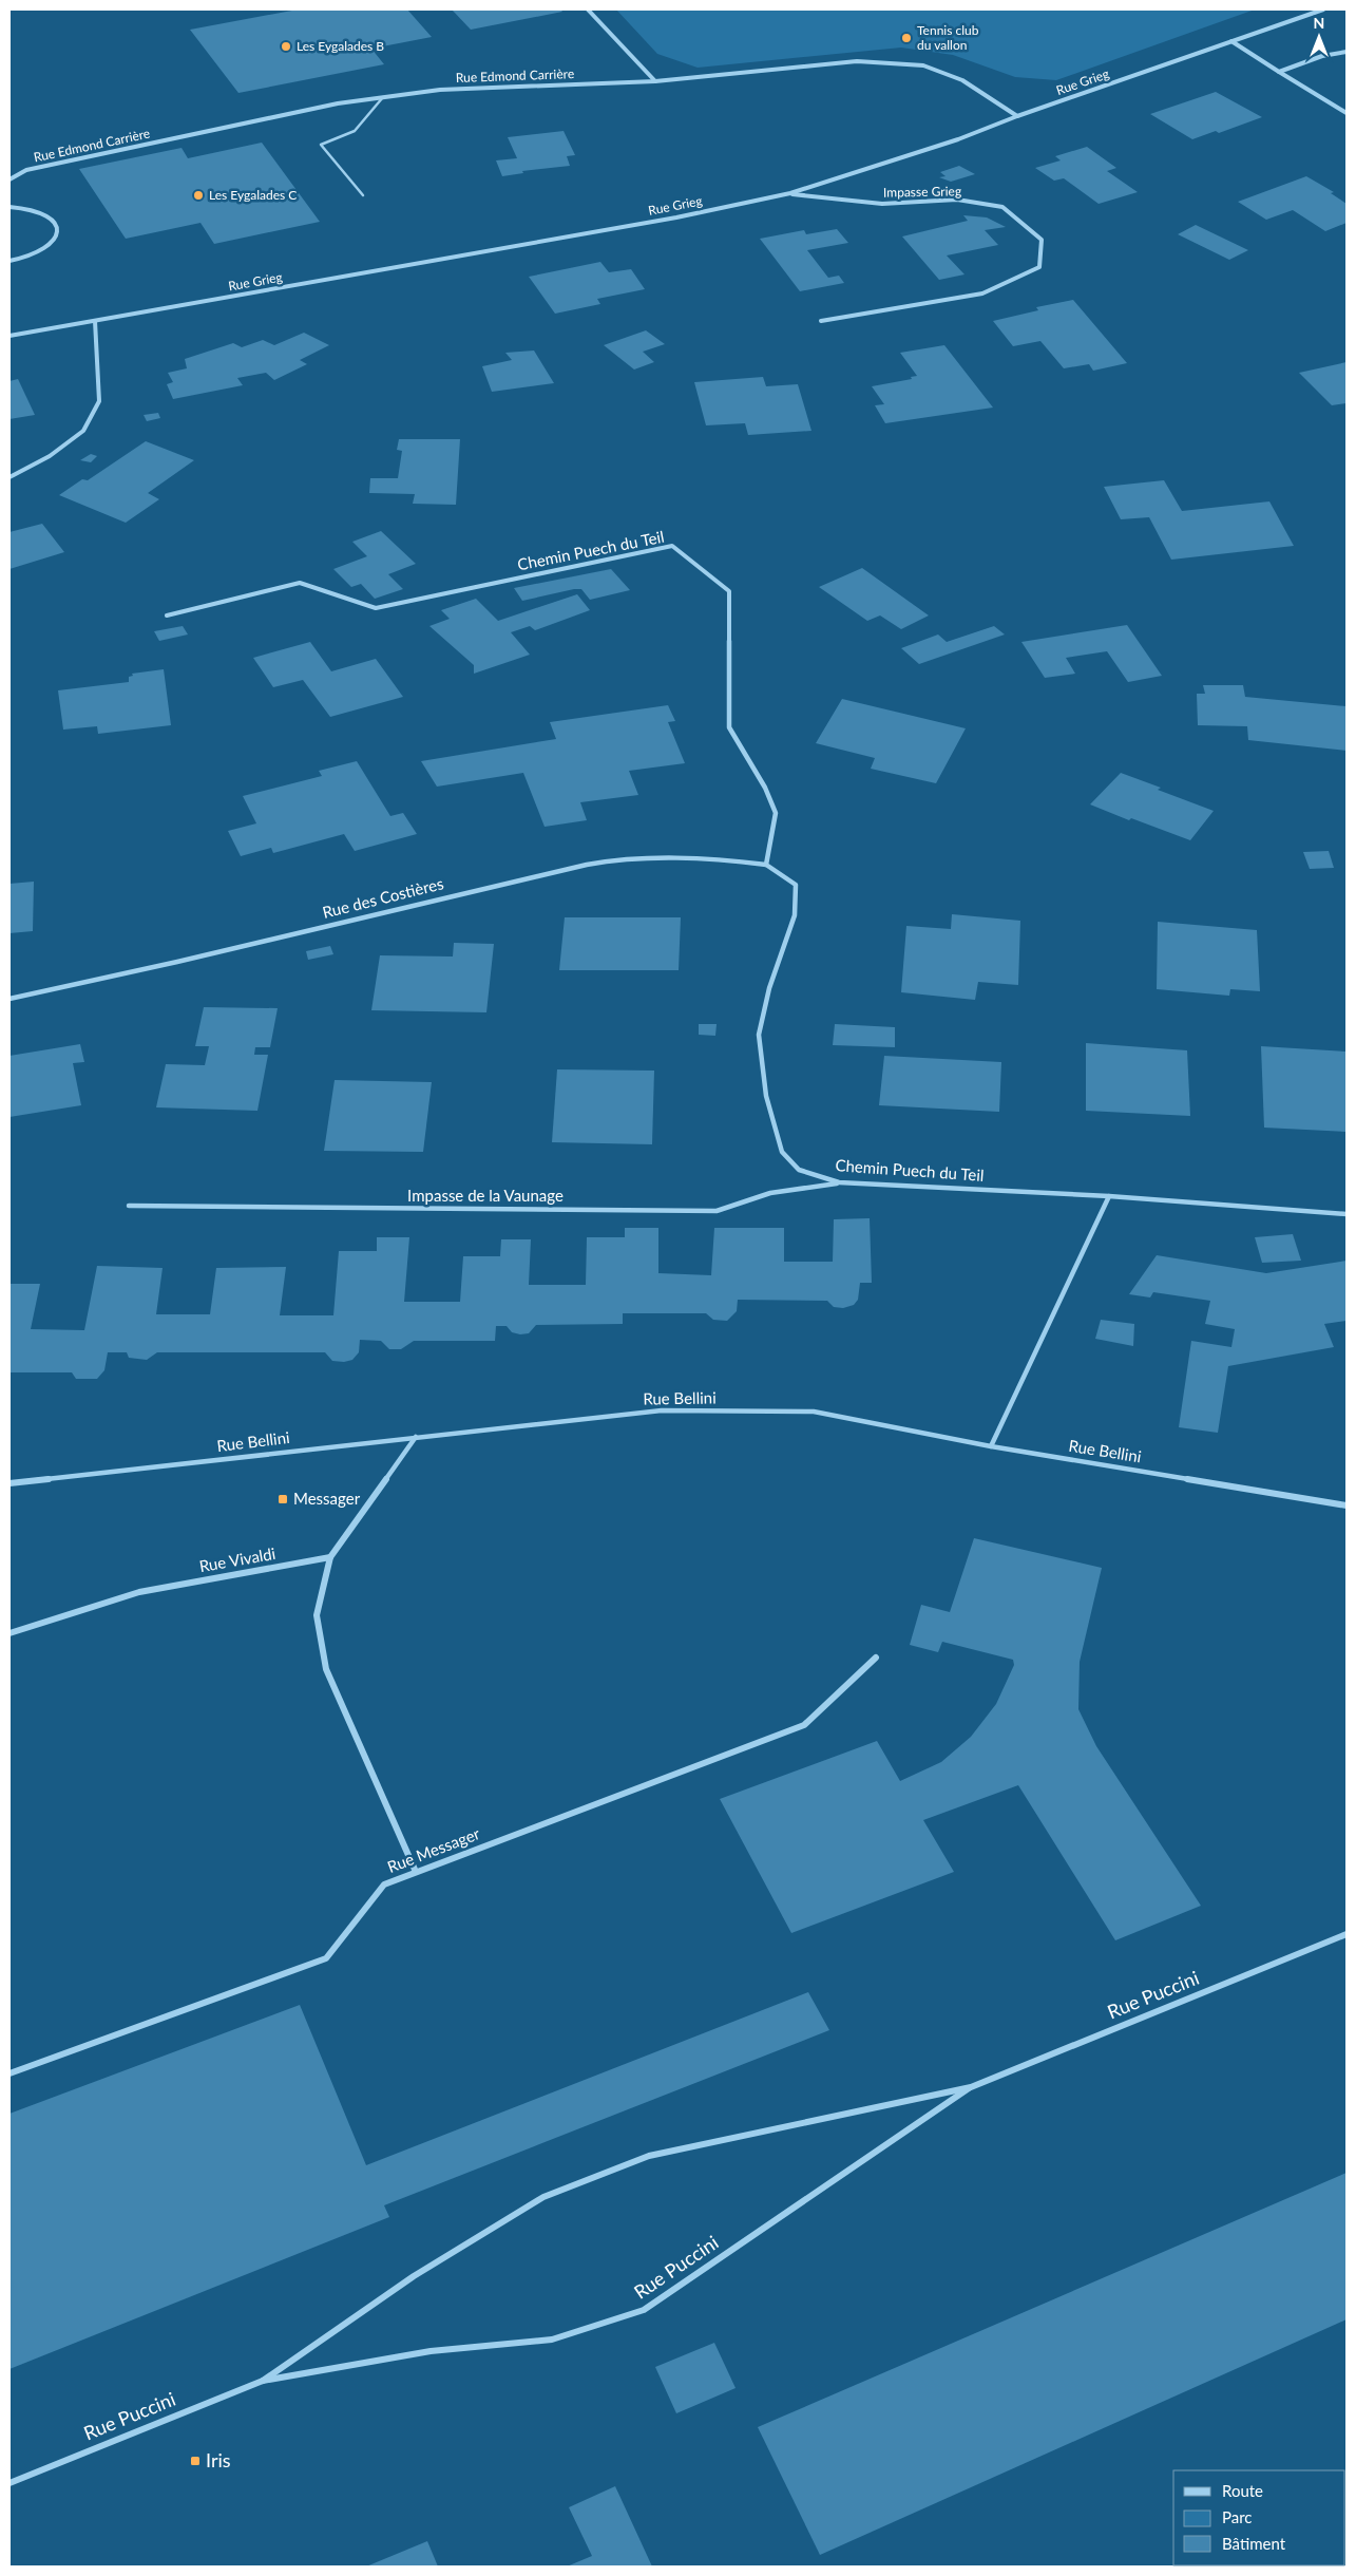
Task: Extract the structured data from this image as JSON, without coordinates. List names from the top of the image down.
{
  "streets": {
    "street": [
      "Rue Edmond Carrière",
      "Rue Grieg",
      "Impasse Grieg",
      "Chemin Puech du Teil",
      "Rue des Costières",
      "Impasse de la Vaunage",
      "Rue Bellini",
      "Rue Vivaldi",
      "Rue Messager",
      "Rue Puccini"
    ]
  },
  "crossings": [
    ["Rue Edmond Carrière", "Rue Grieg"],
    ["Rue Grieg", "Impasse Grieg"],
    ["Chemin Puech du Teil", "Rue des Costières"],
    ["Chemin Puech du Teil", "Impasse de la Vaunage"]
  ],
  "places": {
    "other": ["Tennis club du vallon", "Les Eygalades B", "Les Eygalades C"],
    "transit": ["Messager", "Iris"]
  },
  "legend": ["Route", "Parc", "Bâtiment"],
  "north": "top"
}
